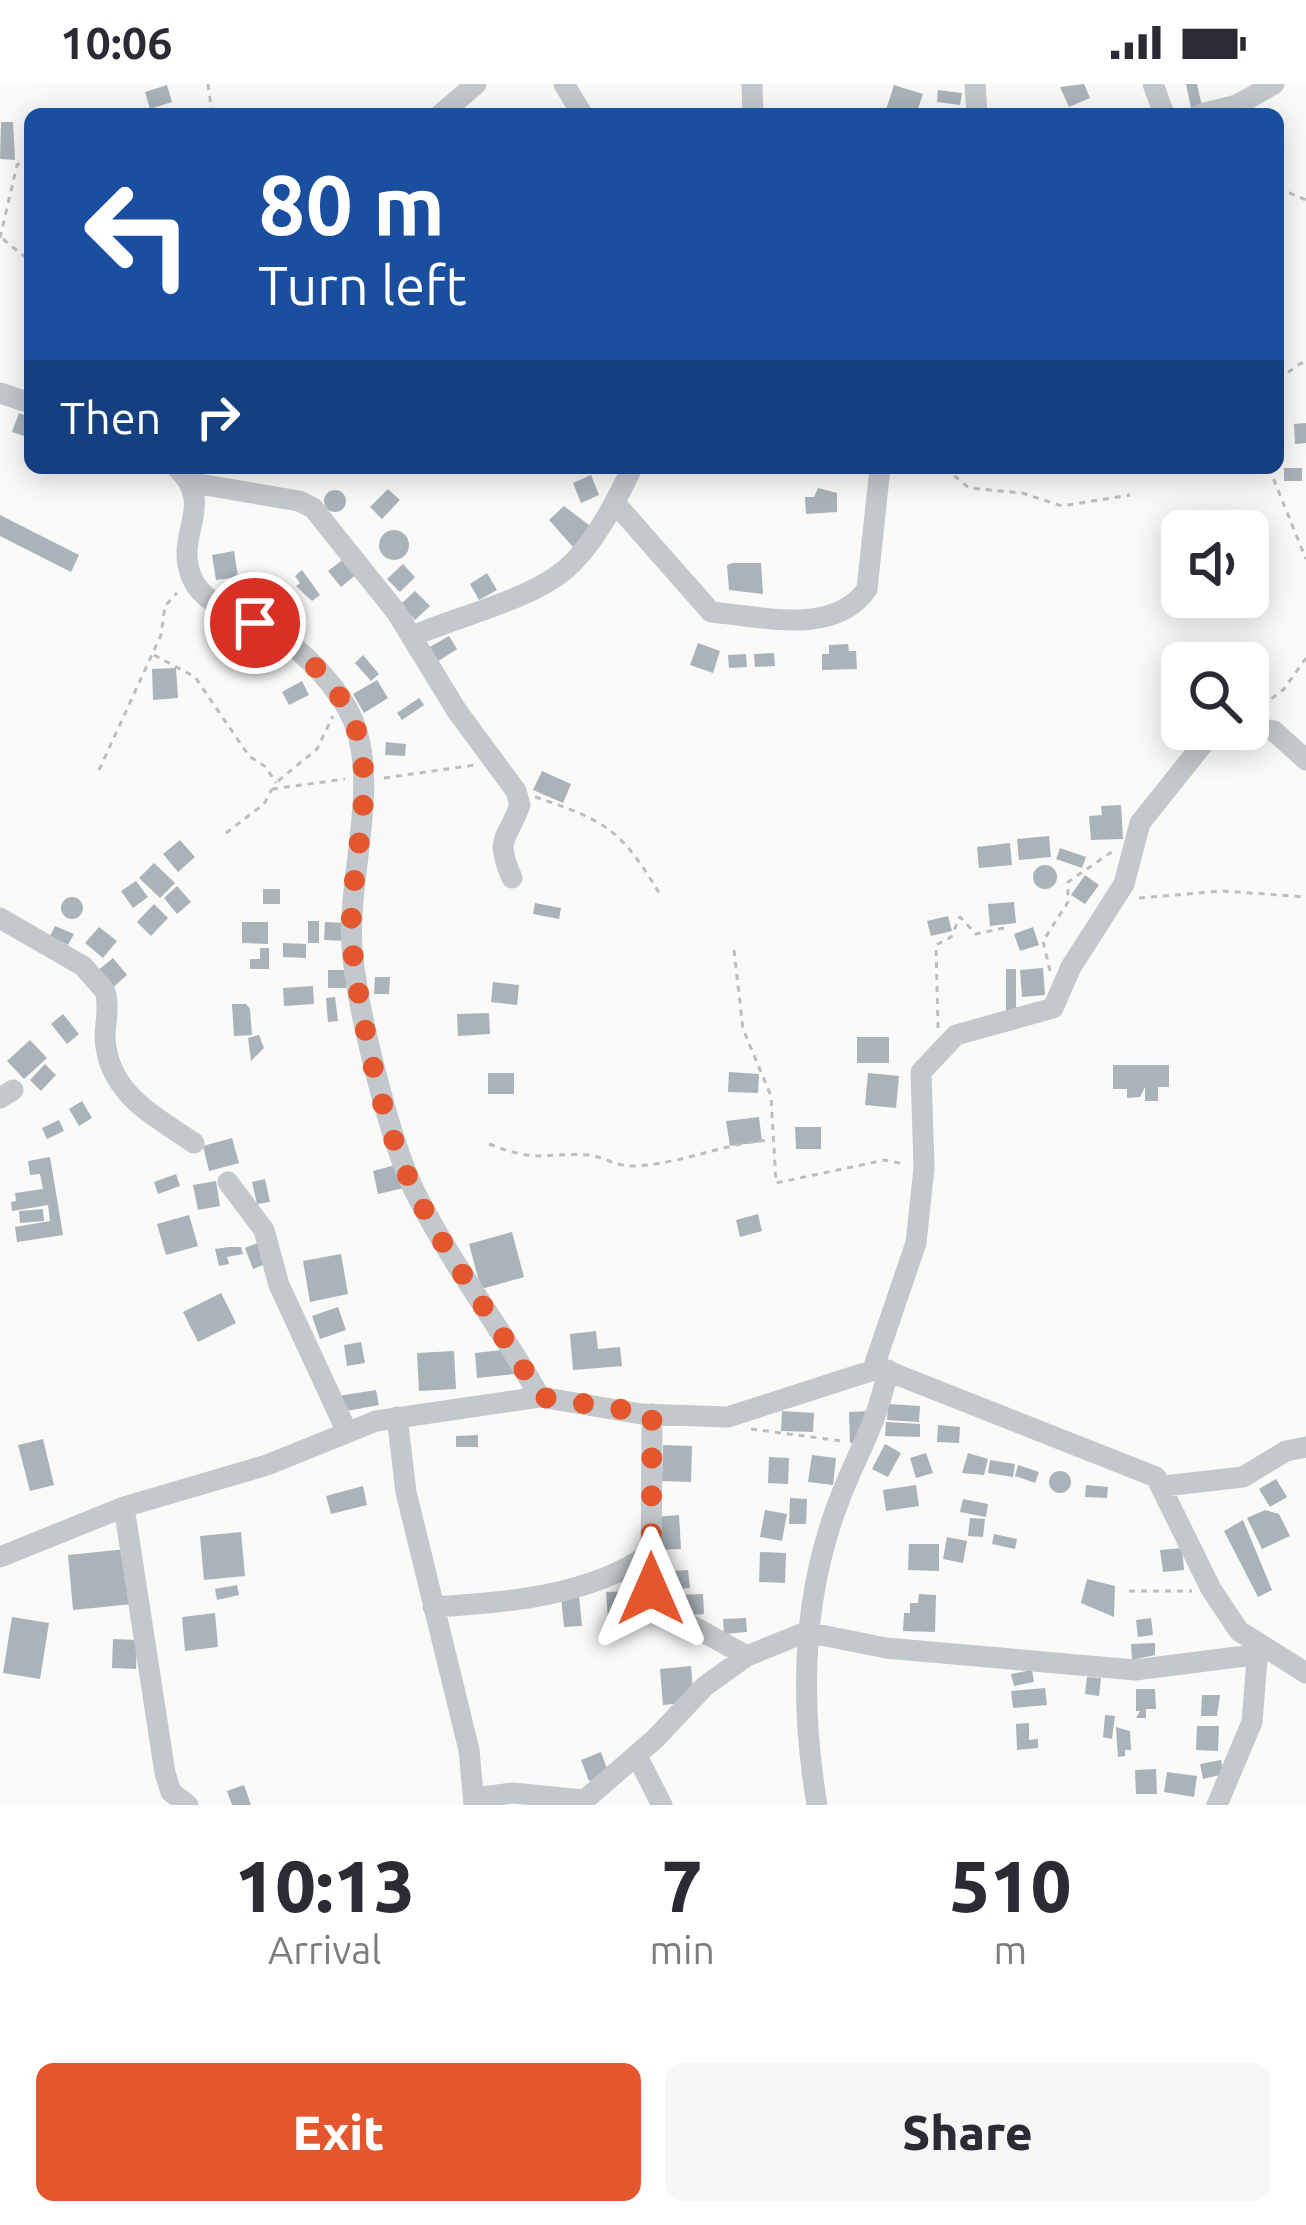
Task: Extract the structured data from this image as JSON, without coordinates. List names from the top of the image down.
{
  "page": {
    "status": "10:06",
    "turn": ["80 m", "Turn left"],
    "then": "Then",
    "eta": [
      "10:13",
      "Arrival",
      "7",
      "min",
      "510",
      "m"
    ],
    "buttons": ["Exit", "Share"]
  }
}
